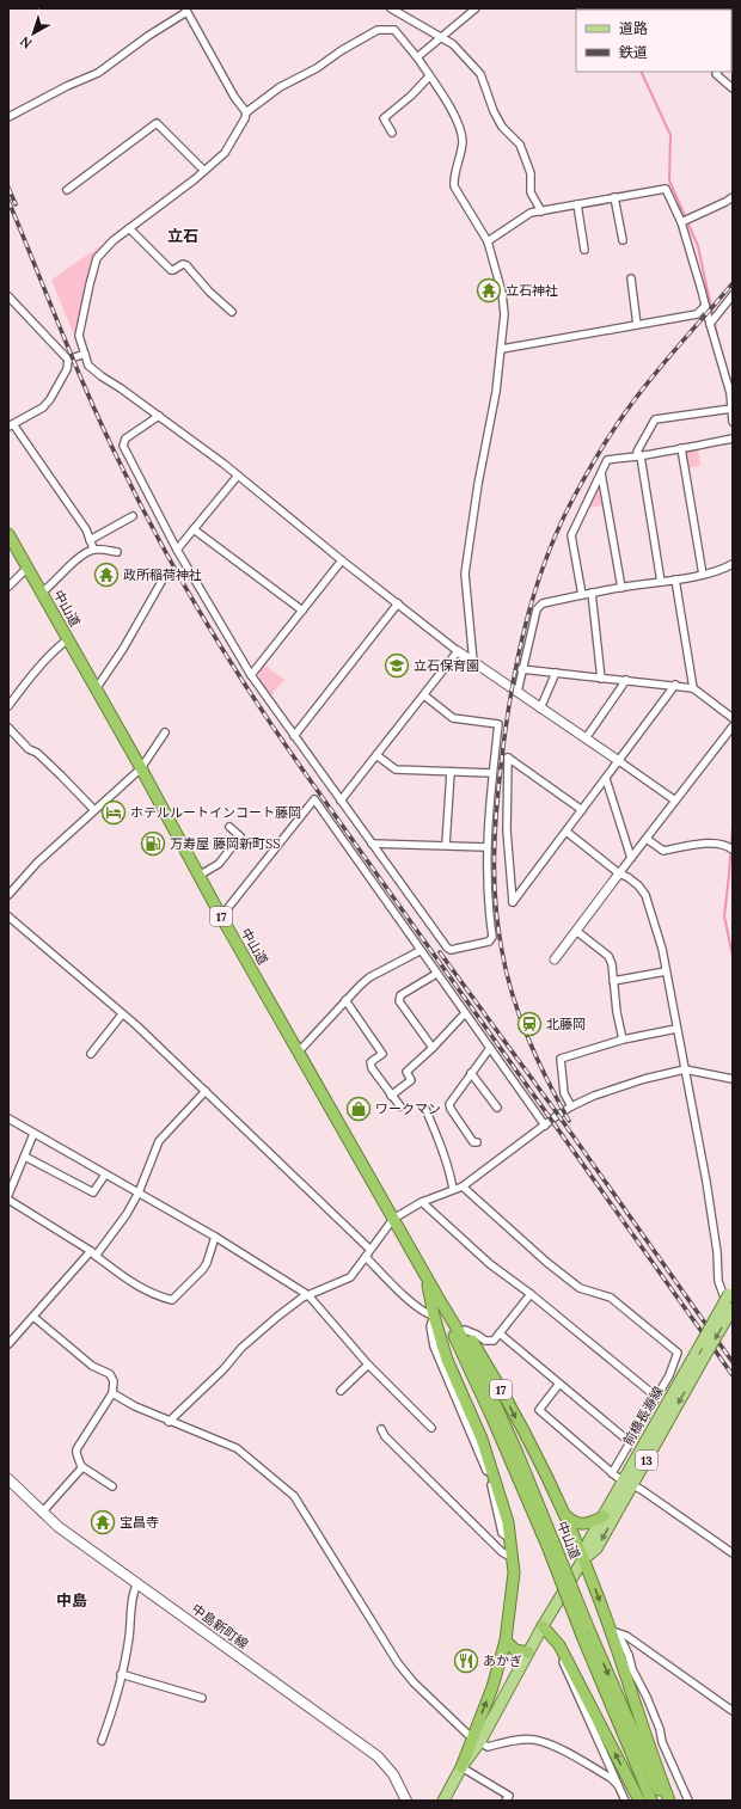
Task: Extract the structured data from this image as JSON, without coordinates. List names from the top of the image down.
{
  "streets": {
    "highway": ["中山道", "17"],
    "main road": ["前橋長瀞線", "13", "中島新町線"]
  },
  "crossings": [
    ["中山道", "17"],
    ["17", "前橋長瀞線"]
  ],
  "districts": ["立石", "中島"],
  "places": {
    "temple": ["立石神社", "政所稲荷神社", "宝昌寺"],
    "school or university": ["立石保育園"],
    "hotel": ["ホテルルートインコート藤岡"],
    "fuel station": ["万寿屋 藤岡新町SS"],
    "station": ["北藤岡"],
    "shop": ["ワークマン"],
    "restaurant": ["あかぎ"]
  },
  "legend": ["道路", "鉄道"],
  "north": "bottom left"
}
